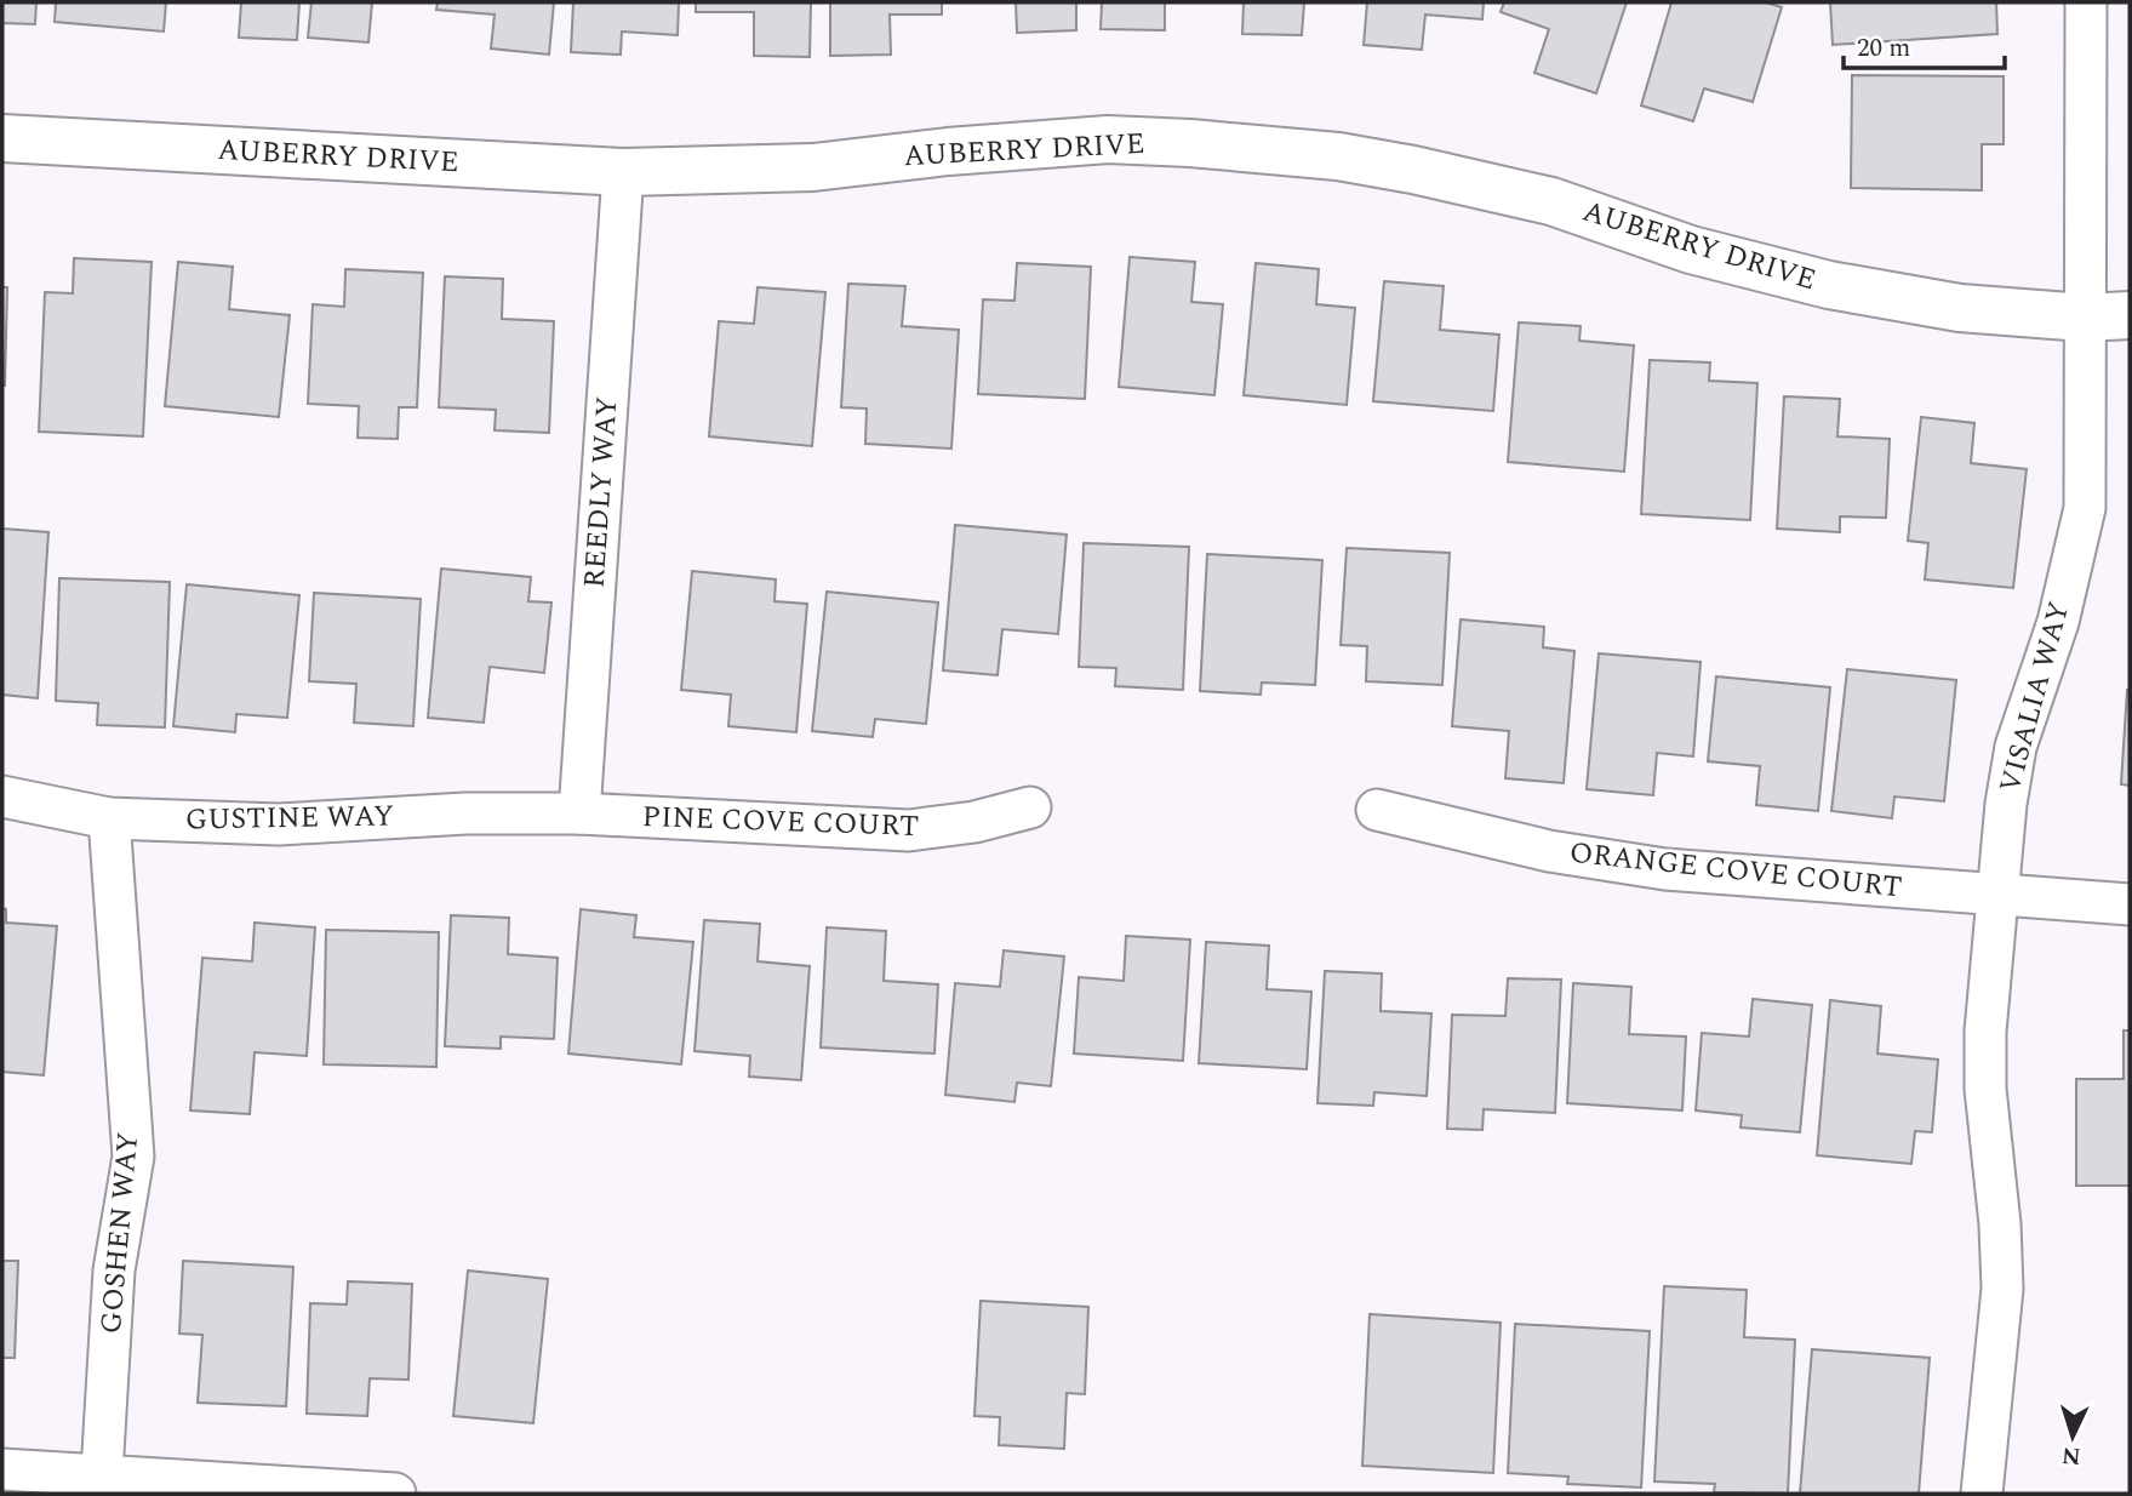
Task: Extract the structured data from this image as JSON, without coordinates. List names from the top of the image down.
{
  "streets": {
    "street": [
      "AUBERRY DRIVE",
      "REEDLY WAY",
      "VISALIA WAY",
      "GUSTINE WAY",
      "PINE COVE COURT",
      "ORANGE COVE COURT",
      "GOSHEN WAY"
    ]
  },
  "crossings": [
    ["AUBERRY DRIVE", "REEDLY WAY"],
    ["AUBERRY DRIVE", "VISALIA WAY"],
    ["REEDLY WAY", "GUSTINE WAY"],
    ["REEDLY WAY", "PINE COVE COURT"],
    ["VISALIA WAY", "ORANGE COVE COURT"],
    ["GUSTINE WAY", "PINE COVE COURT"],
    ["GUSTINE WAY", "GOSHEN WAY"]
  ],
  "scale_bar": "20 m",
  "north": "bottom"
}
